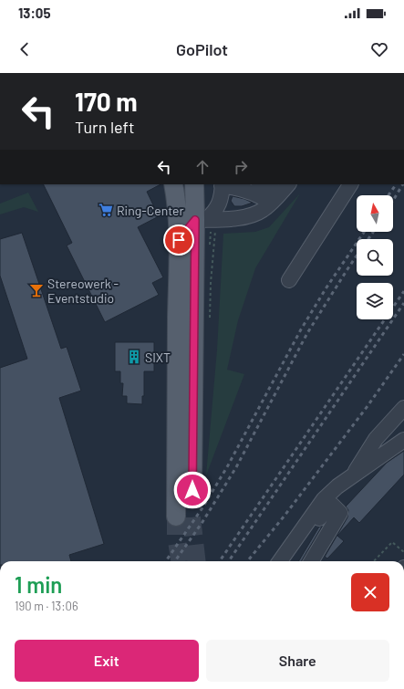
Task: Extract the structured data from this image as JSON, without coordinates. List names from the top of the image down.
{
  "places": {
    "supermarket": ["Ring-Center"],
    "bar": ["Stereowerk - Eventstudio"],
    "building": ["SIXT"]
  },
  "north": "top",
  "page": {
    "status": "13:05",
    "header": "GoPilot",
    "turn": ["170 m", "Turn left"],
    "heading": ["1 min", "190 m · 13:06"],
    "buttons": ["Exit", "Share"]
  }
}
